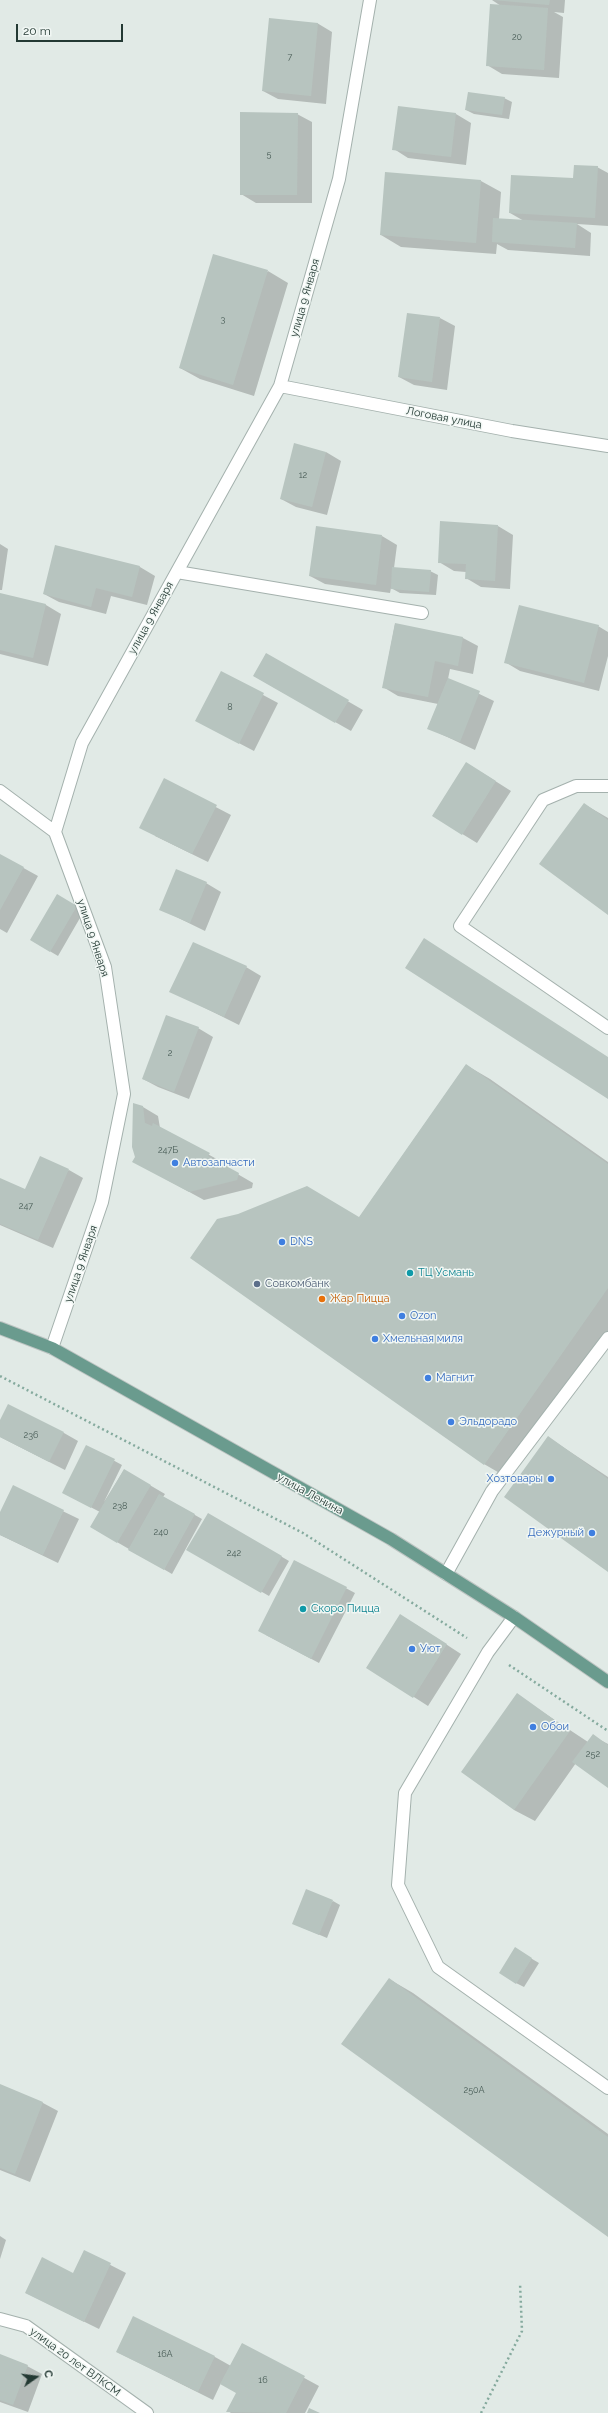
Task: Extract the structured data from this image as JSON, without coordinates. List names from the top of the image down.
{
  "streets": {
    "main road": ["улица Ленина"],
    "street": ["улица 9 Января", "Логовая улица", "улица 20 лет ВЛКСМ"]
  },
  "crossings": [
    ["улица 9 Января", "Логовая улица"],
    ["улица 9 Января", "улица Ленина"]
  ],
  "places": [
    "Автозапчасти",
    "DNS",
    "ТЦ Усмань",
    "Совкомбанк",
    "Жар Пицца",
    "Ozon",
    "Хмельная миля",
    "Магнит",
    "Эльдорадо",
    "Хозтовары",
    "Дежурный",
    "Скоро Пицца",
    "Уют",
    "Обои"
  ],
  "house_numbers": [
    "20",
    "7",
    "5",
    "3",
    "12",
    "8",
    "2",
    "247Б",
    "247",
    "236",
    "238",
    "240",
    "242",
    "252",
    "250А",
    "16А",
    "16"
  ],
  "scale_bar": "20 m",
  "north": "right"
}
